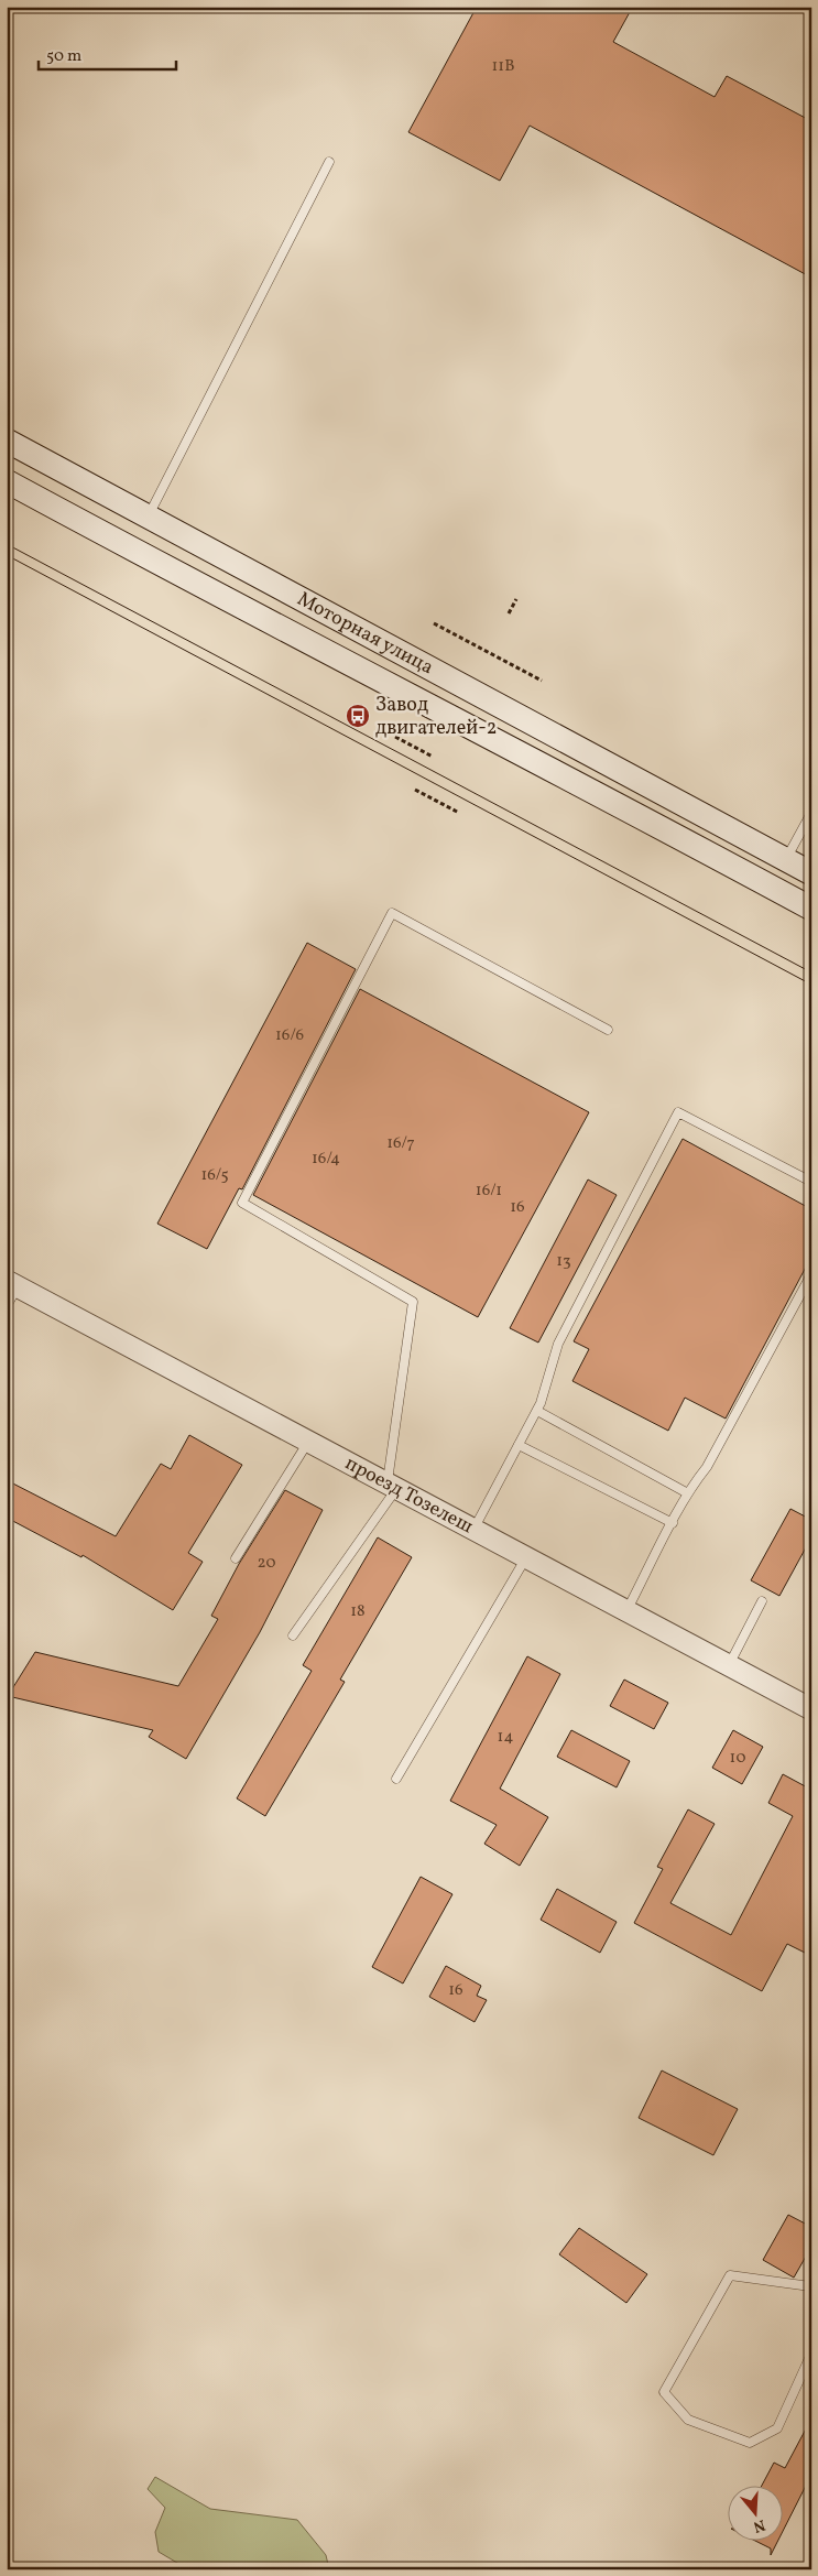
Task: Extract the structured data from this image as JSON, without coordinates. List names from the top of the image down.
{
  "streets": {
    "main road": ["Моторная улица"],
    "street": ["проезд Тозелеш"]
  },
  "places": {
    "bus stop": ["Завод двигателей-2"]
  },
  "house_numbers": [
    "11В",
    "16/6",
    "16/7",
    "16/4",
    "16/5",
    "16/1",
    "16",
    "13",
    "20",
    "18",
    "14",
    "10",
    "16"
  ],
  "scale_bar": "50 m",
  "north": "bottom"
}
